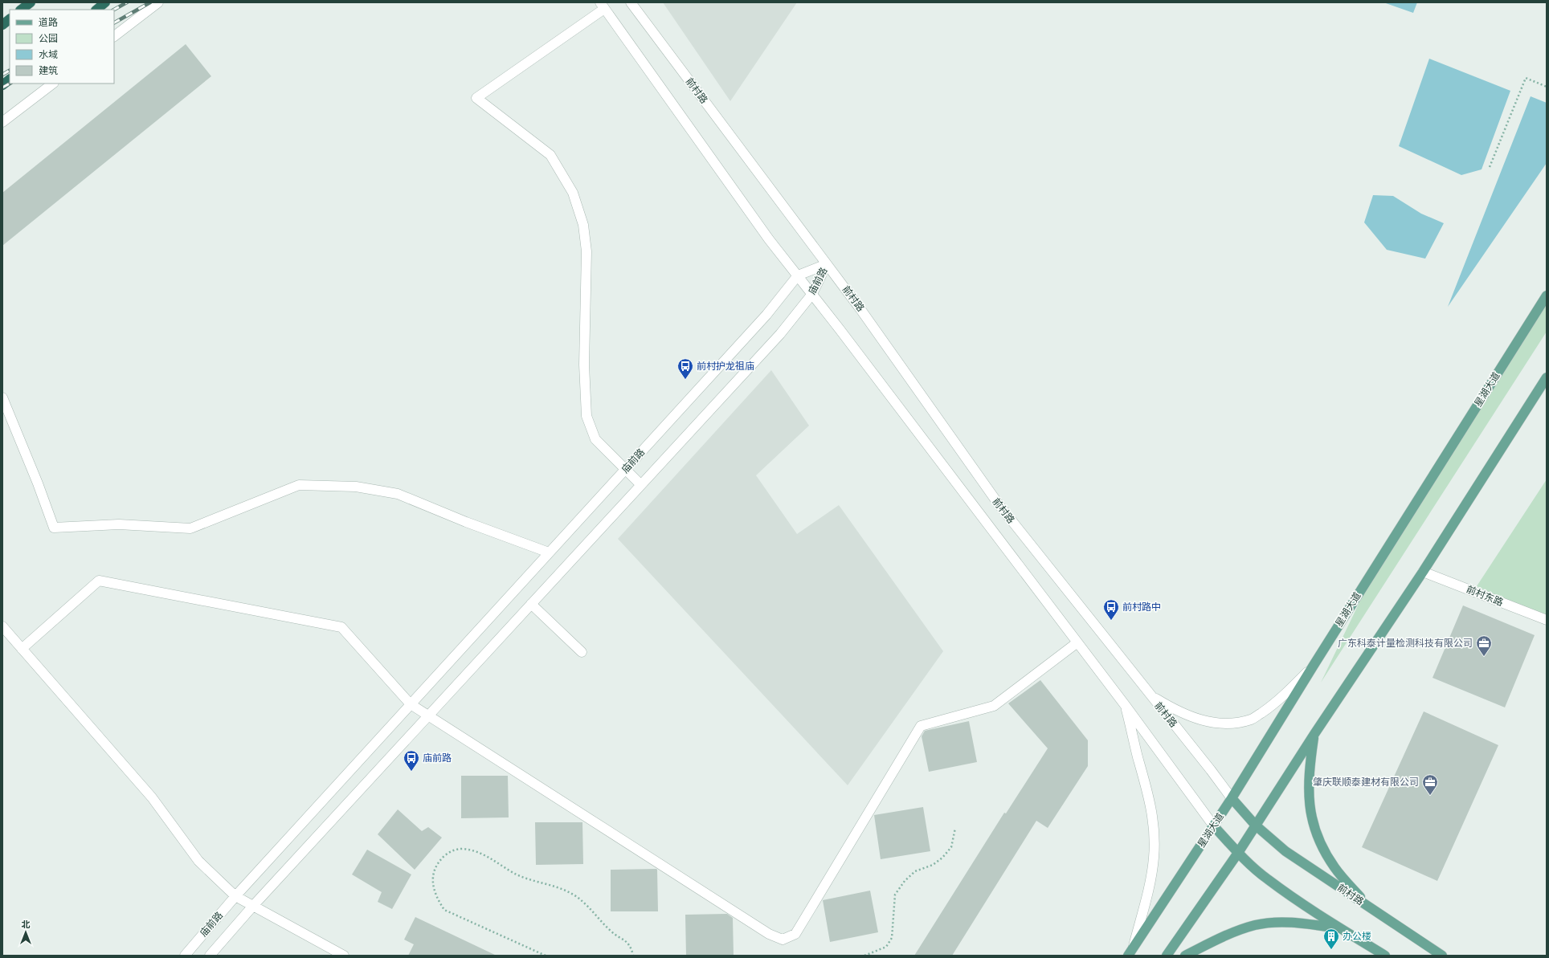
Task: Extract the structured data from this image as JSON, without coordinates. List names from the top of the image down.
{
  "streets": {
    "main road": ["前村路", "星湖大道"],
    "street": ["庙前路", "前村东路"]
  },
  "crossings": [
    ["前村路", "庙前路"],
    ["前村路", "星湖大道"]
  ],
  "places": {
    "bus stop": ["前村护龙祖庙", "前村路中", "庙前路"],
    "office": ["广东科泰计量检测科技有限公司", "肇庆联顺泰建材有限公司"],
    "building": ["办公楼"]
  },
  "legend": [
    "道路",
    "公园",
    "水域",
    "建筑"
  ],
  "north": "top"
}
